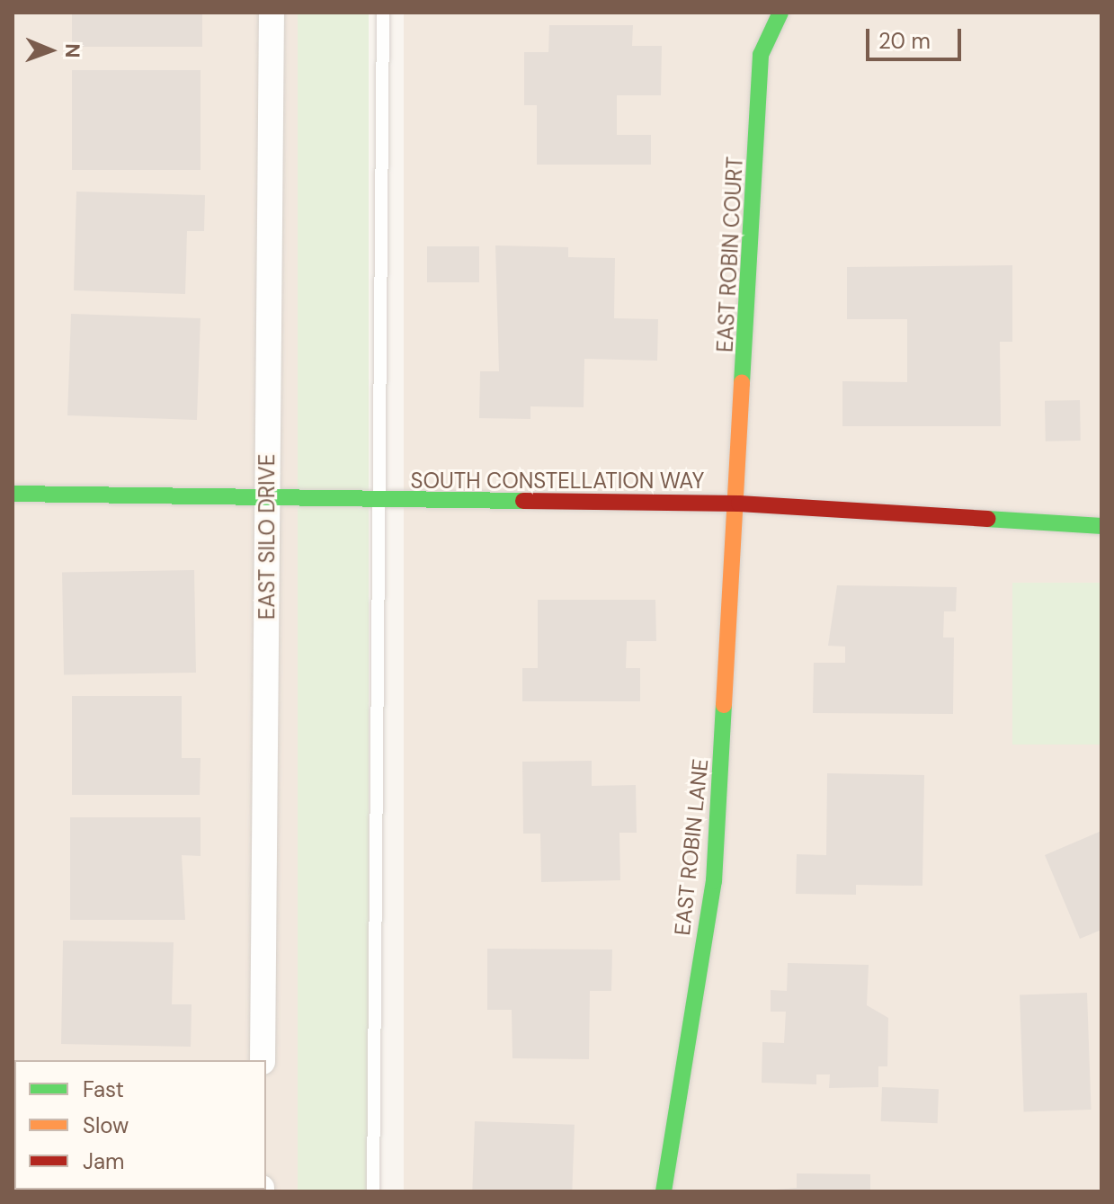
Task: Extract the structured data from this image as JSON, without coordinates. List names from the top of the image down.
{
  "streets": {
    "street": [
      "EAST ROBIN COURT",
      "SOUTH CONSTELLATION WAY",
      "EAST SILO DRIVE",
      "EAST ROBIN LANE"
    ]
  },
  "crossings": [
    ["EAST ROBIN COURT", "SOUTH CONSTELLATION WAY"],
    ["EAST ROBIN COURT", "EAST ROBIN LANE"],
    ["SOUTH CONSTELLATION WAY", "EAST SILO DRIVE"],
    ["SOUTH CONSTELLATION WAY", "EAST ROBIN LANE"]
  ],
  "legend": ["Fast", "Slow", "Jam"],
  "scale_bar": "20 m",
  "north": "right"
}
